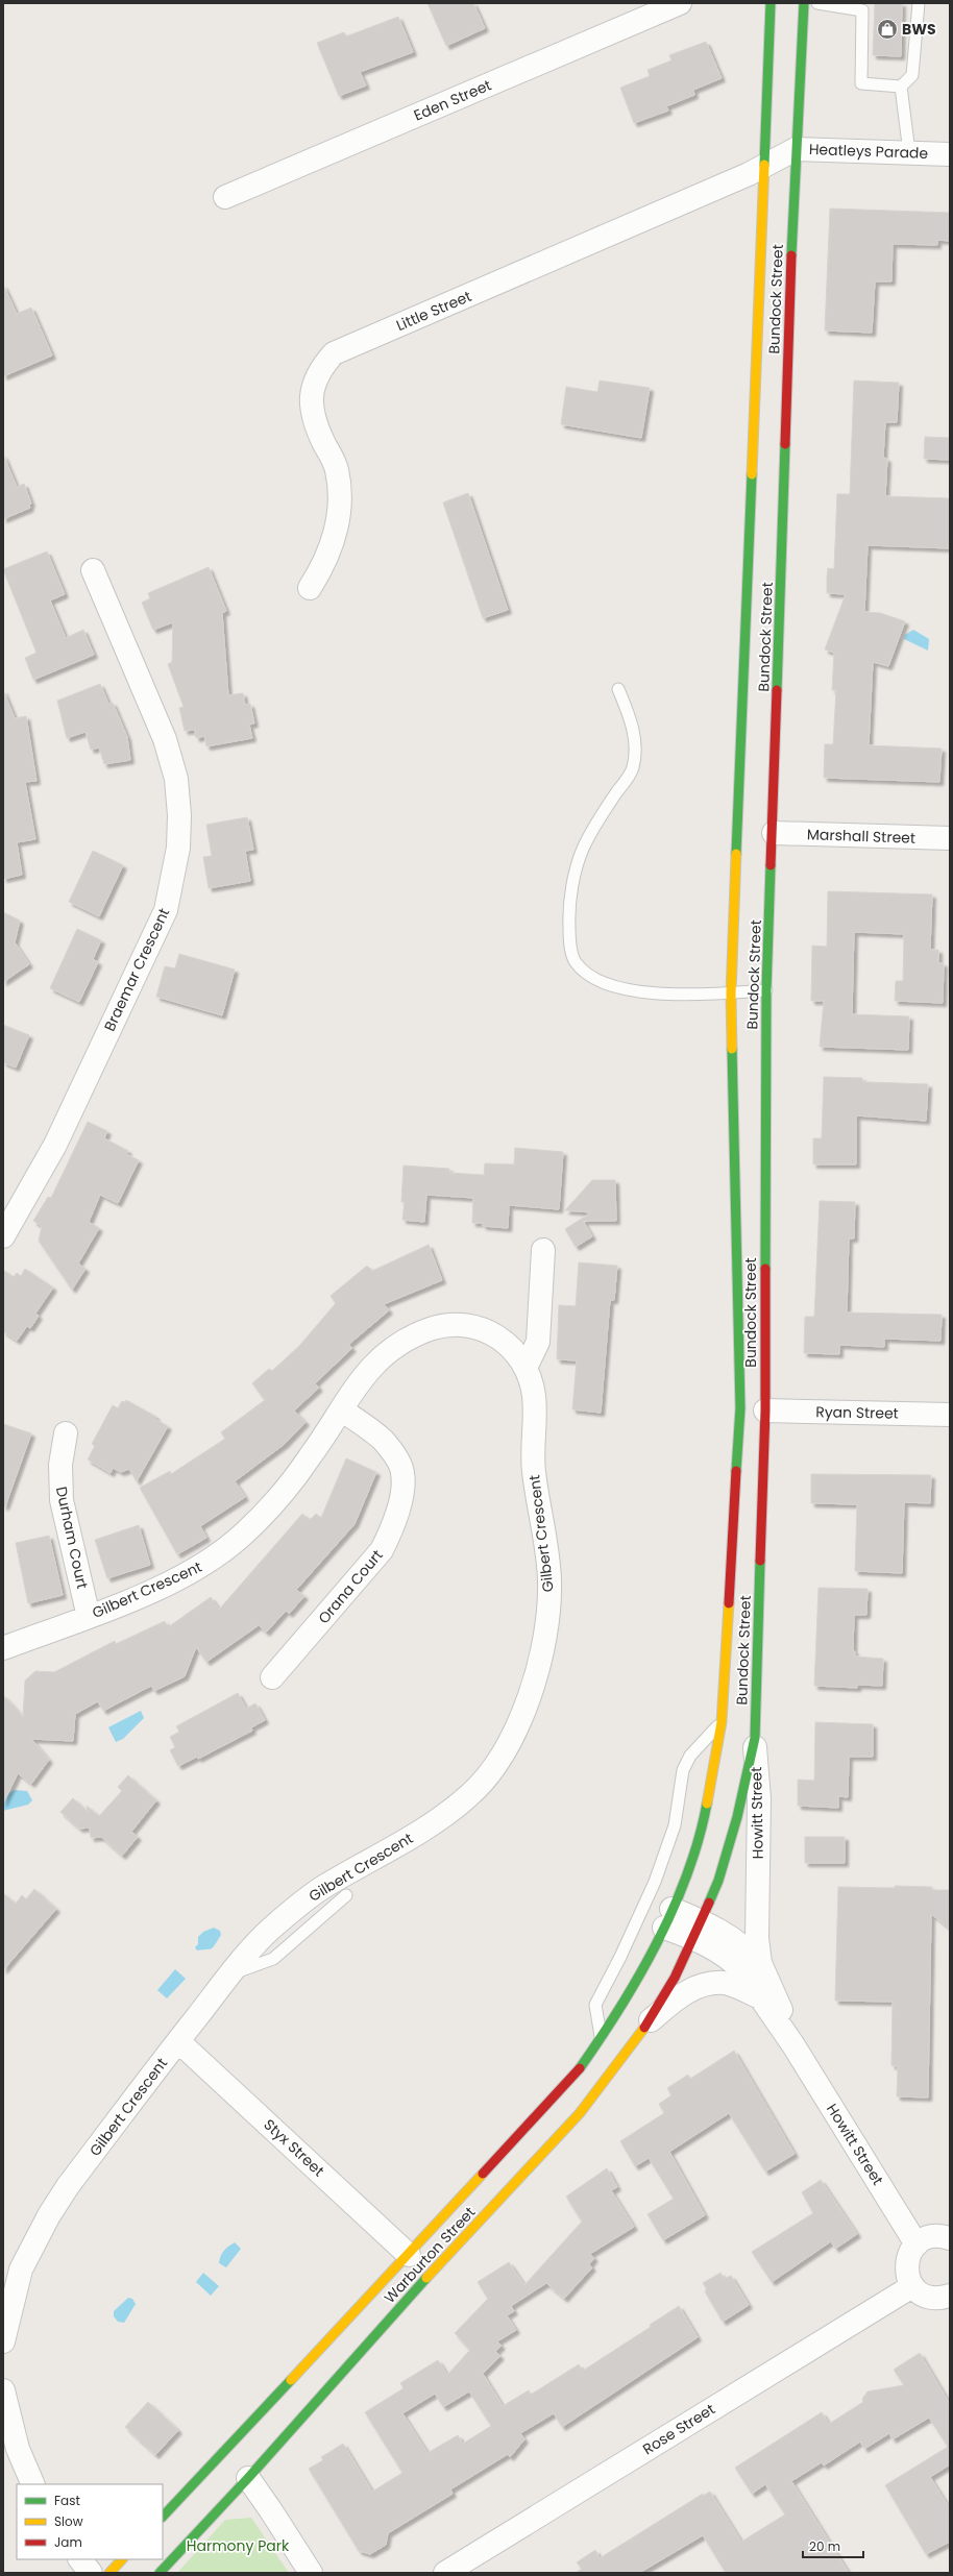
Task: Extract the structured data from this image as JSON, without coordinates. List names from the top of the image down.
{
  "streets": {
    "main road": ["Bundock Street", "Warburton Street"],
    "street": [
      "Eden Street",
      "Heatleys Parade",
      "Little Street",
      "Marshall Street",
      "Braemar Crescent",
      "Ryan Street",
      "Gilbert Crescent",
      "Durham Court",
      "Orana Court",
      "Howitt Street",
      "Styx Street",
      "Rose Street"
    ]
  },
  "crossings": [
    ["Heatleys Parade", "Bundock Street"],
    ["Heatleys Parade", "Little Street"],
    ["Bundock Street", "Little Street"],
    ["Bundock Street", "Marshall Street"],
    ["Bundock Street", "Ryan Street"],
    ["Bundock Street", "Howitt Street"],
    ["Bundock Street", "Warburton Street"],
    ["Gilbert Crescent", "Durham Court"],
    ["Gilbert Crescent", "Orana Court"],
    ["Gilbert Crescent", "Styx Street"],
    ["Howitt Street", "Warburton Street"],
    ["Styx Street", "Warburton Street"]
  ],
  "parks": ["Harmony Park"],
  "places": {
    "shop": ["BWS"]
  },
  "legend": ["Fast", "Slow", "Jam"],
  "scale_bar": "20 m"
}
